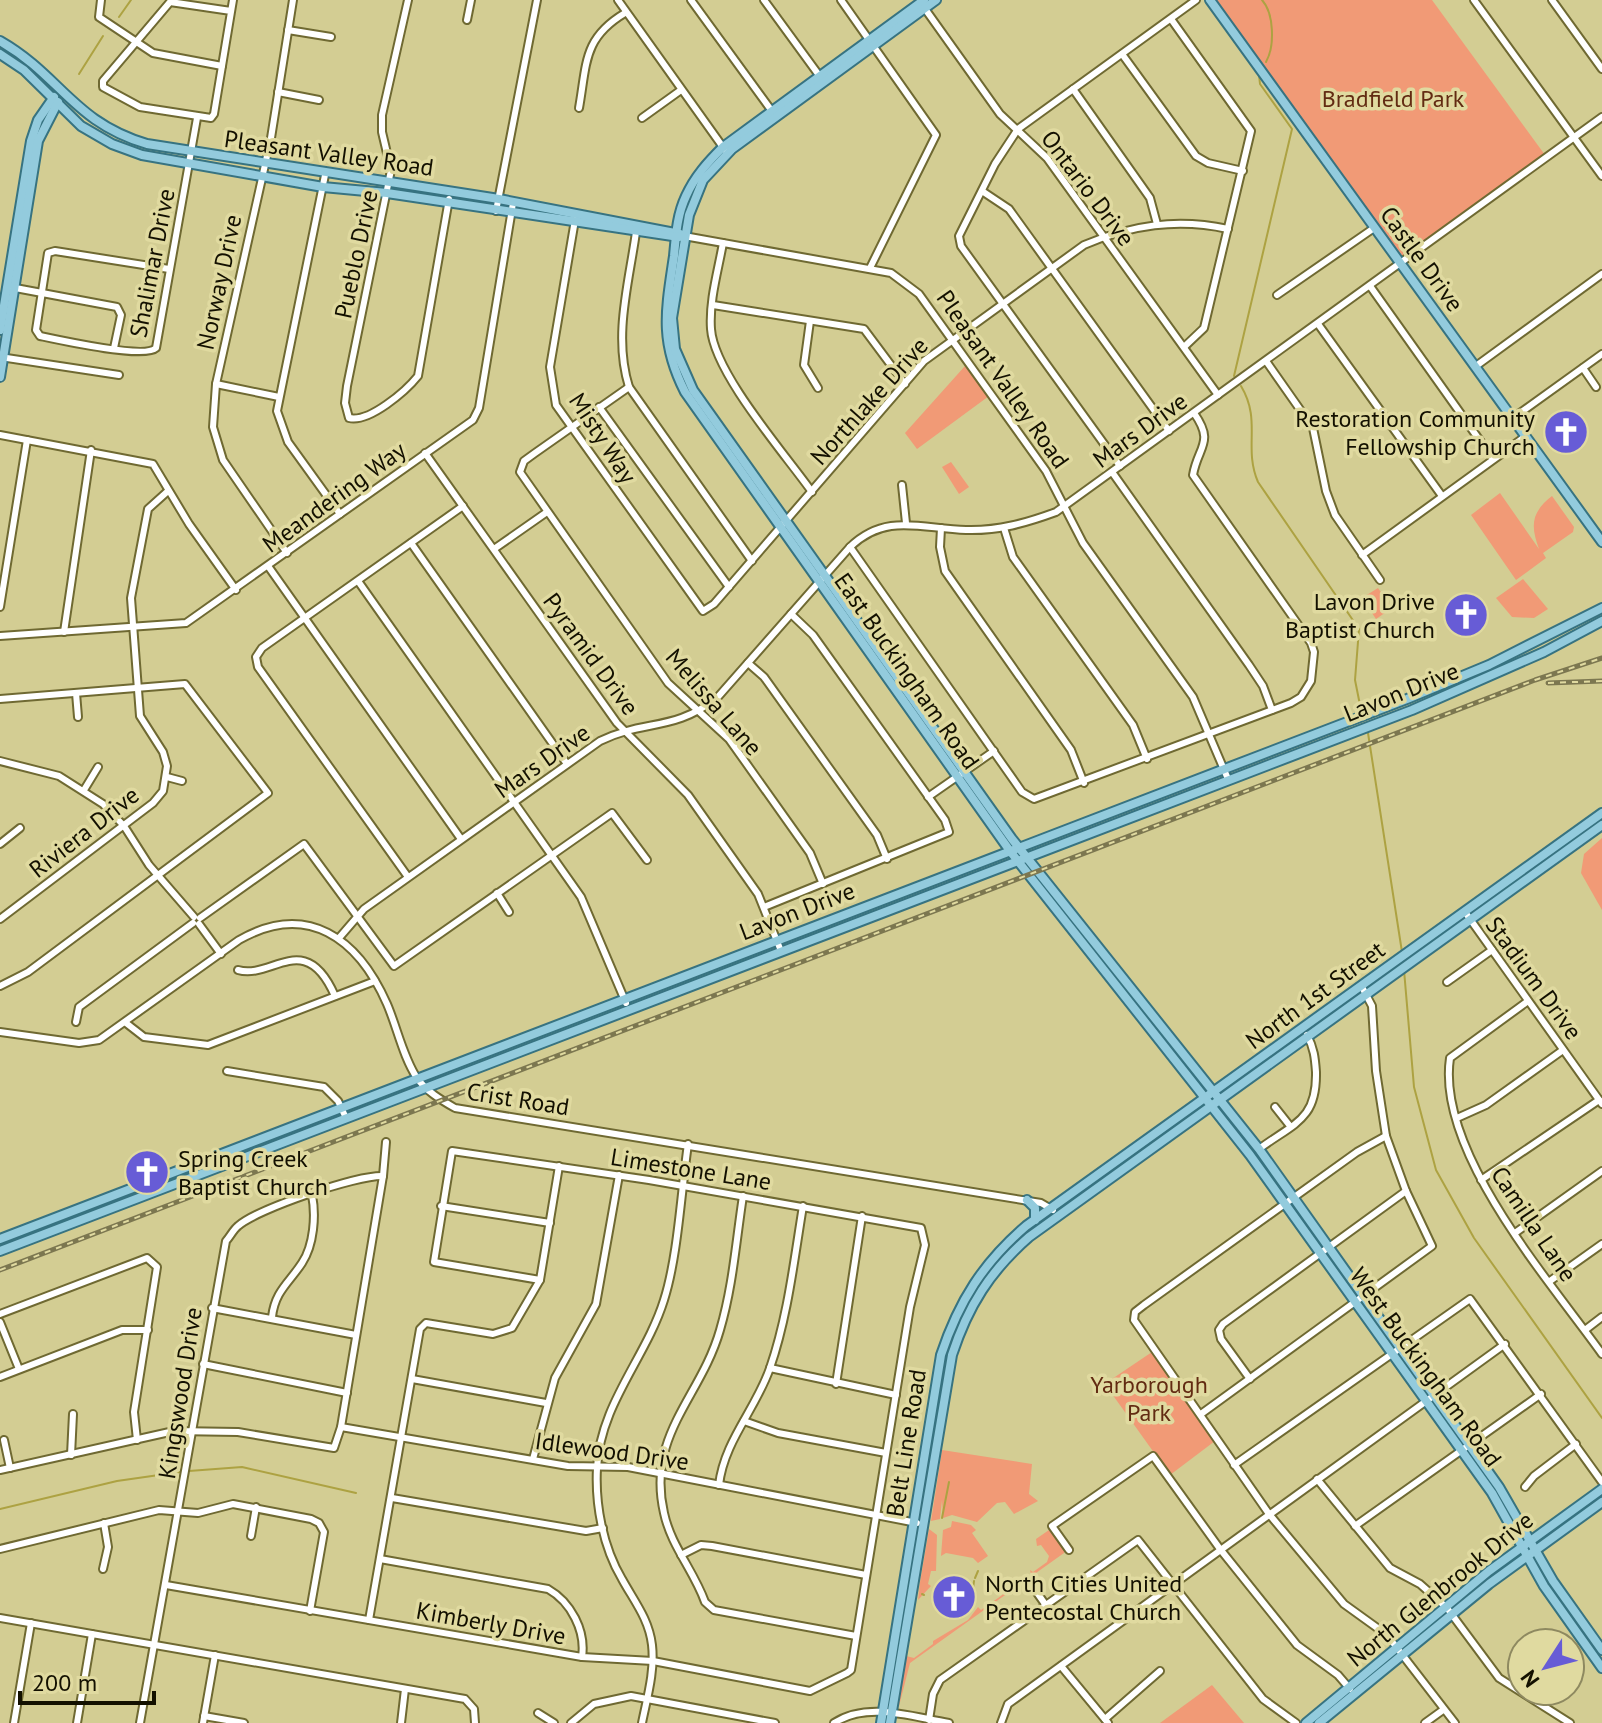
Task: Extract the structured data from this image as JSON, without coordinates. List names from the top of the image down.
{
  "streets": {
    "main road": [
      "Pleasant Valley Road",
      "Castle Drive",
      "East Buckingham Road",
      "Lavon Drive",
      "North 1st Street",
      "West Buckingham Road",
      "Belt Line Road",
      "North Glenbrook Drive"
    ],
    "street": [
      "Ontario Drive",
      "Pueblo Drive",
      "Shalimar Drive",
      "Norway Drive",
      "Northlake Drive",
      "Mars Drive",
      "Misty Way",
      "Meandering Way",
      "Pyramid Drive",
      "Melissa Lane",
      "Riviera Drive",
      "Stadium Drive",
      "Crist Road",
      "Limestone Lane",
      "Camilla Lane",
      "Kingswood Drive",
      "Idlewood Drive",
      "Kimberly Drive"
    ]
  },
  "crossings": [
    ["Pleasant Valley Road", "Pueblo Drive"],
    ["Pleasant Valley Road", "Shalimar Drive"],
    ["Pleasant Valley Road", "Norway Drive"],
    ["Pleasant Valley Road", "Northlake Drive"],
    ["Pleasant Valley Road", "Mars Drive"],
    ["Pleasant Valley Road", "Misty Way"],
    ["Pleasant Valley Road", "Meandering Way"],
    ["Pleasant Valley Road", "East Buckingham Road"],
    ["Pleasant Valley Road", "Lavon Drive"],
    ["Ontario Drive", "Northlake Drive"],
    ["Ontario Drive", "Mars Drive"],
    ["Ontario Drive", "East Buckingham Road"],
    ["Castle Drive", "Mars Drive"],
    ["Norway Drive", "Meandering Way"],
    ["Northlake Drive", "Misty Way"],
    ["Northlake Drive", "East Buckingham Road"],
    ["Mars Drive", "Pyramid Drive"],
    ["Mars Drive", "East Buckingham Road"],
    ["Mars Drive", "Melissa Lane"],
    ["Mars Drive", "Crist Road"],
    ["Misty Way", "Melissa Lane"],
    ["Meandering Way", "Pyramid Drive"],
    ["Meandering Way", "Riviera Drive"],
    ["Pyramid Drive", "Lavon Drive"],
    ["East Buckingham Road", "Lavon Drive"],
    ["East Buckingham Road", "North 1st Street"],
    ["East Buckingham Road", "West Buckingham Road"],
    ["Lavon Drive", "Crist Road"],
    ["Stadium Drive", "North 1st Street"],
    ["Stadium Drive", "Camilla Lane"],
    ["North 1st Street", "Crist Road"],
    ["North 1st Street", "West Buckingham Road"],
    ["North 1st Street", "Belt Line Road"],
    ["Crist Road", "Belt Line Road"],
    ["West Buckingham Road", "North Glenbrook Drive"],
    ["Kingswood Drive", "Kimberly Drive"],
    ["Belt Line Road", "Idlewood Drive"]
  ],
  "parks": ["Bradfield Park", "Yarborough Park"],
  "places": {
    "church": [
      "Restoration Community Fellowship Church",
      "Lavon Drive Baptist Church",
      "Spring Creek Baptist Church",
      "North Cities United Pentecostal Church"
    ]
  },
  "scale_bar": "200 m",
  "north": "bottom left"
}
